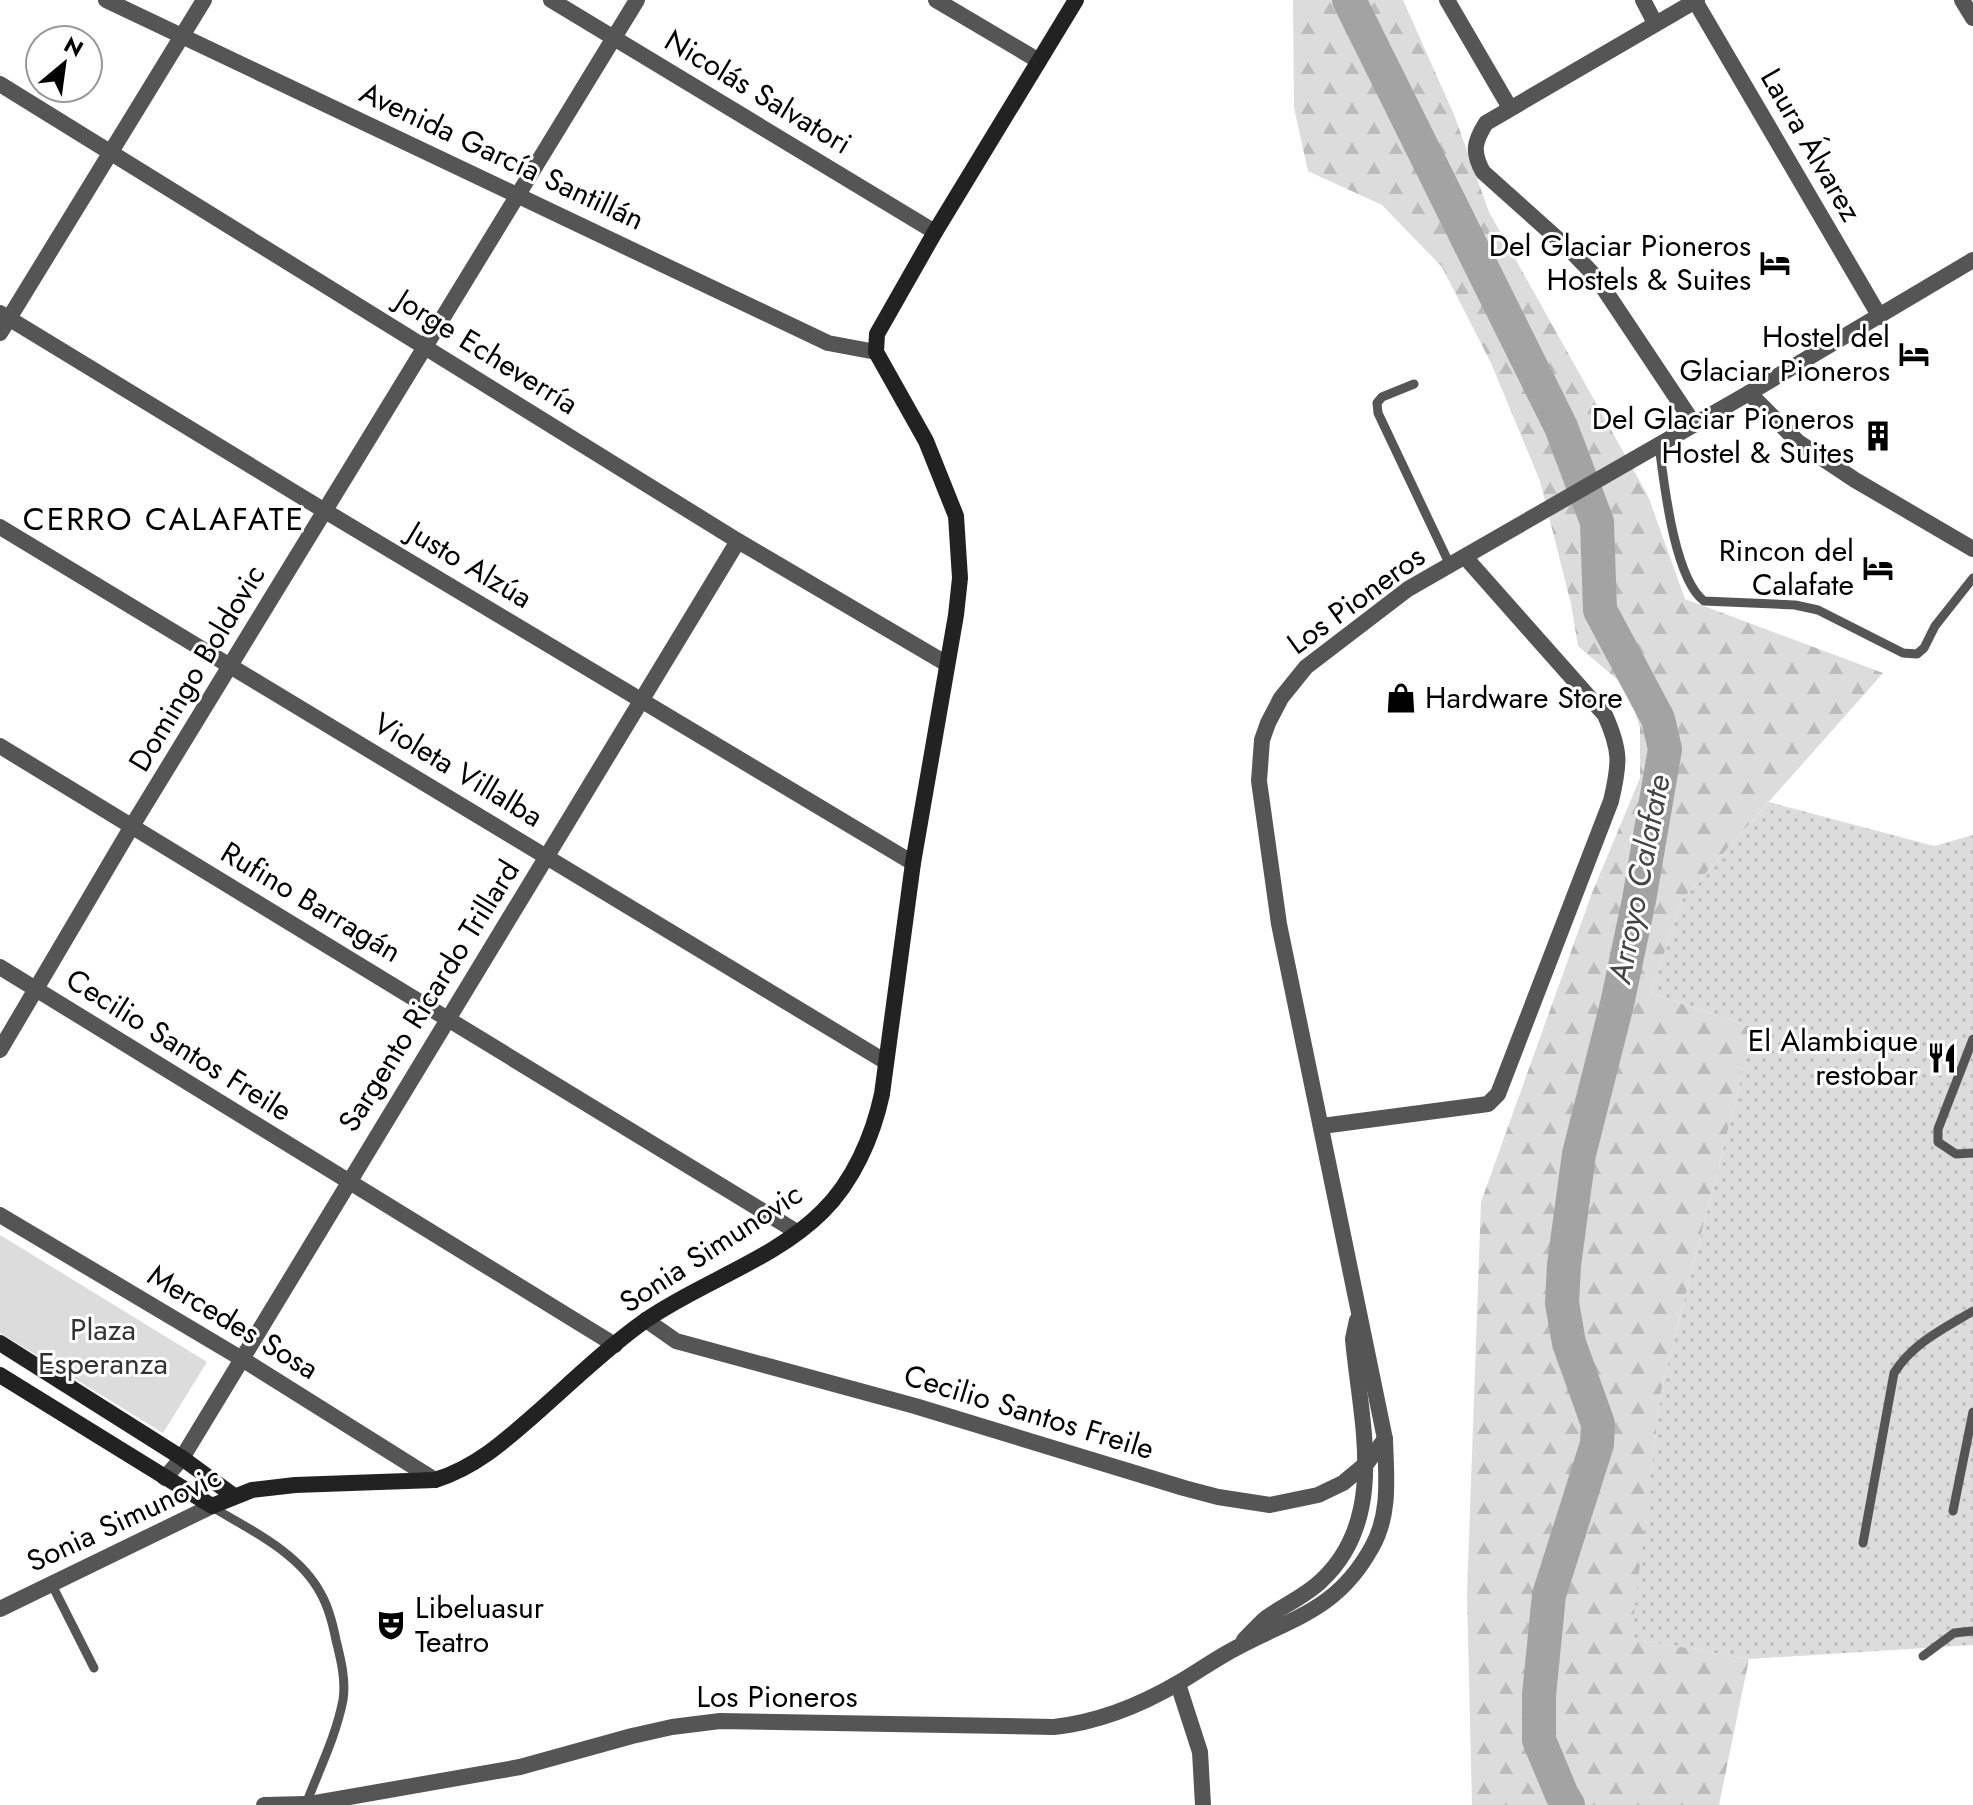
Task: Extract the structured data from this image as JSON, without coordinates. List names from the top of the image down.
{
  "streets": {
    "street": [
      "Nicolás Salvatori",
      "Laura Álvarez",
      "Avenida García Santillán",
      "Jorge Echeverría",
      "Justo Alzúa",
      "Los Pioneros",
      "Domingo Boldovic",
      "Violeta Villalba",
      "Rufino Barragán",
      "Sargento Ricardo Trillard",
      "Cecilio Santos Freile",
      "Sonia Simunovic",
      "Mercedes Sosa"
    ]
  },
  "crossings": [
    ["Nicolás Salvatori", "Domingo Boldovic"],
    ["Laura Álvarez", "Los Pioneros"],
    ["Avenida García Santillán", "Domingo Boldovic"],
    ["Avenida García Santillán", "Sonia Simunovic"],
    ["Jorge Echeverría", "Domingo Boldovic"],
    ["Jorge Echeverría", "Sargento Ricardo Trillard"],
    ["Jorge Echeverría", "Sonia Simunovic"],
    ["Justo Alzúa", "Domingo Boldovic"],
    ["Justo Alzúa", "Sargento Ricardo Trillard"],
    ["Justo Alzúa", "Sonia Simunovic"],
    ["Los Pioneros", "Cecilio Santos Freile"],
    ["Domingo Boldovic", "Violeta Villalba"],
    ["Domingo Boldovic", "Rufino Barragán"],
    ["Domingo Boldovic", "Cecilio Santos Freile"],
    ["Violeta Villalba", "Sargento Ricardo Trillard"],
    ["Violeta Villalba", "Sonia Simunovic"],
    ["Rufino Barragán", "Sargento Ricardo Trillard"],
    ["Rufino Barragán", "Sonia Simunovic"],
    ["Sargento Ricardo Trillard", "Cecilio Santos Freile"],
    ["Sargento Ricardo Trillard", "Mercedes Sosa"],
    ["Cecilio Santos Freile", "Sonia Simunovic"],
    ["Sonia Simunovic", "Mercedes Sosa"]
  ],
  "districts": ["CERRO CALAFATE"],
  "water": ["Arroyo Calafate"],
  "parks": ["Plaza Esperanza"],
  "places": {
    "hotel": ["Del Glaciar Pioneros Hostels & Suites", "Hostel del Glaciar Pioneros", "Rincon del Calafate"],
    "building": ["Del Glaciar Pioneros Hostel & Suites"],
    "shop": ["Hardware Store"],
    "restaurant": ["El Alambique restobar"],
    "theatre": ["Libeluasur Teatro"]
  },
  "north": "top right"
}
